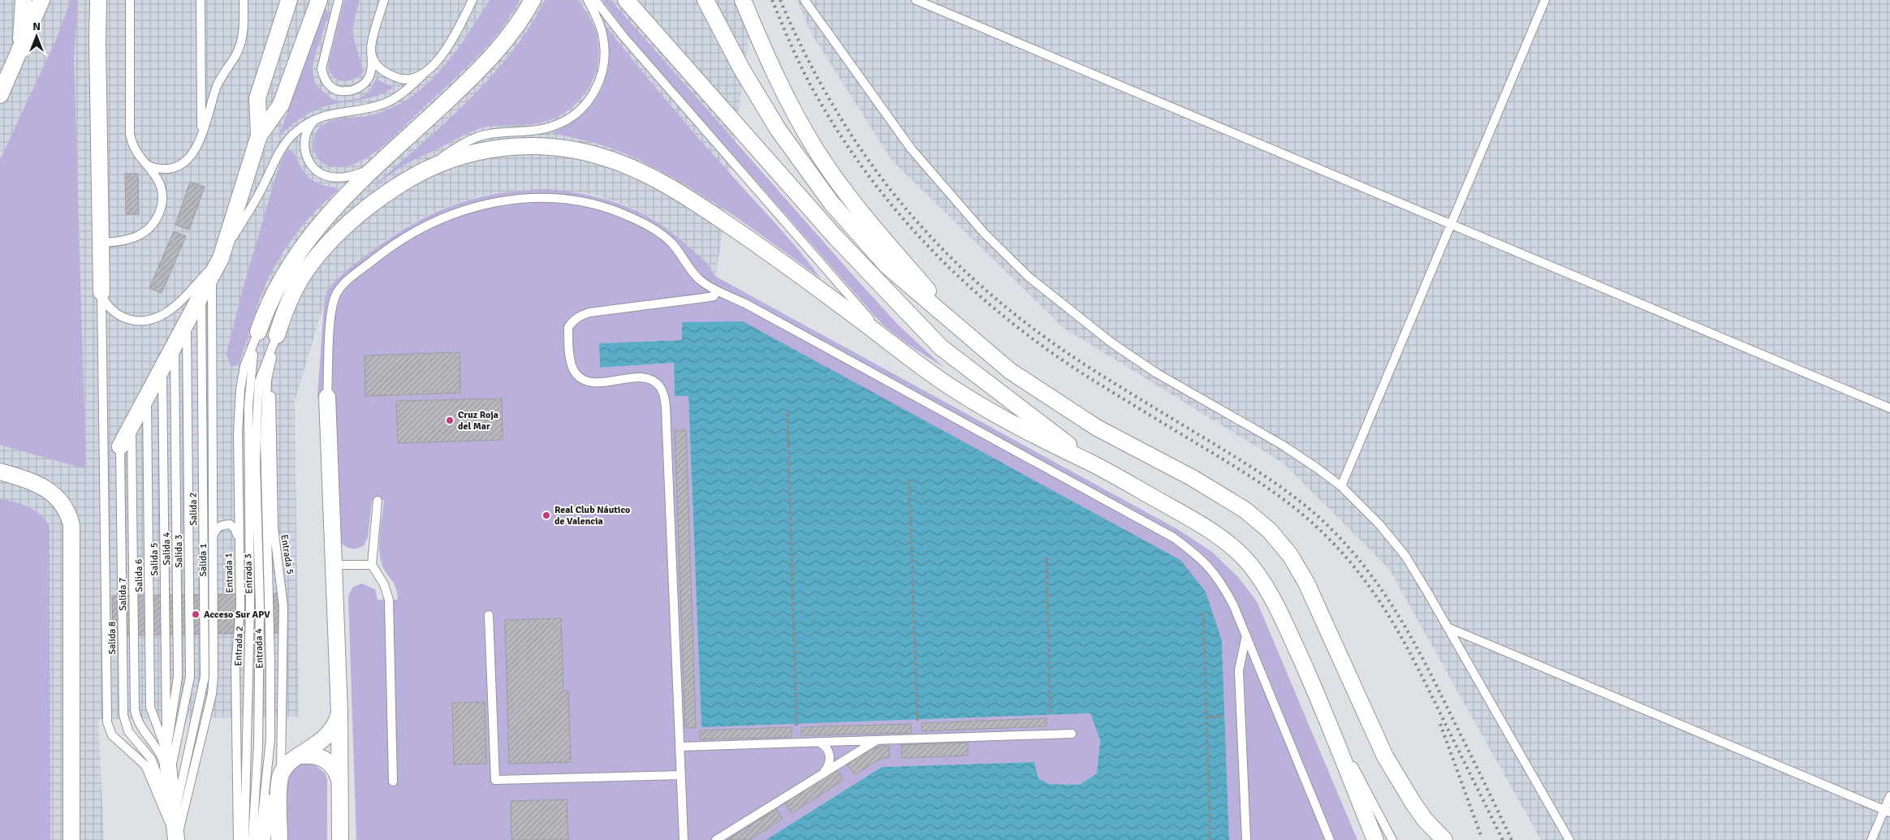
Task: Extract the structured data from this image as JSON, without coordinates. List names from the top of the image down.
{
  "streets": {
    "lane": [
      "Salida 2",
      "Salida 4",
      "Salida 3",
      "Entrada 5",
      "Salida 5",
      "Salida 1",
      "Entrada 1",
      "Entrada 3",
      "Salida 6",
      "Salida 7",
      "Salida 8",
      "Entrada 2",
      "Entrada 4"
    ]
  },
  "crossings": [
    ["Salida 2", "Salida 8"],
    ["Salida 4", "Salida 5"],
    ["Salida 4", "Salida 6"],
    ["Salida 3", "Salida 7"],
    ["Entrada 5", "Entrada 3"],
    ["Entrada 5", "Entrada 4"],
    ["Salida 5", "Salida 6"],
    ["Entrada 1", "Entrada 2"],
    ["Entrada 3", "Entrada 4"]
  ],
  "places": ["Cruz Roja del Mar", "Real Club Náutico de Valencia", "Acceso Sur APV"],
  "north": "top"
}
